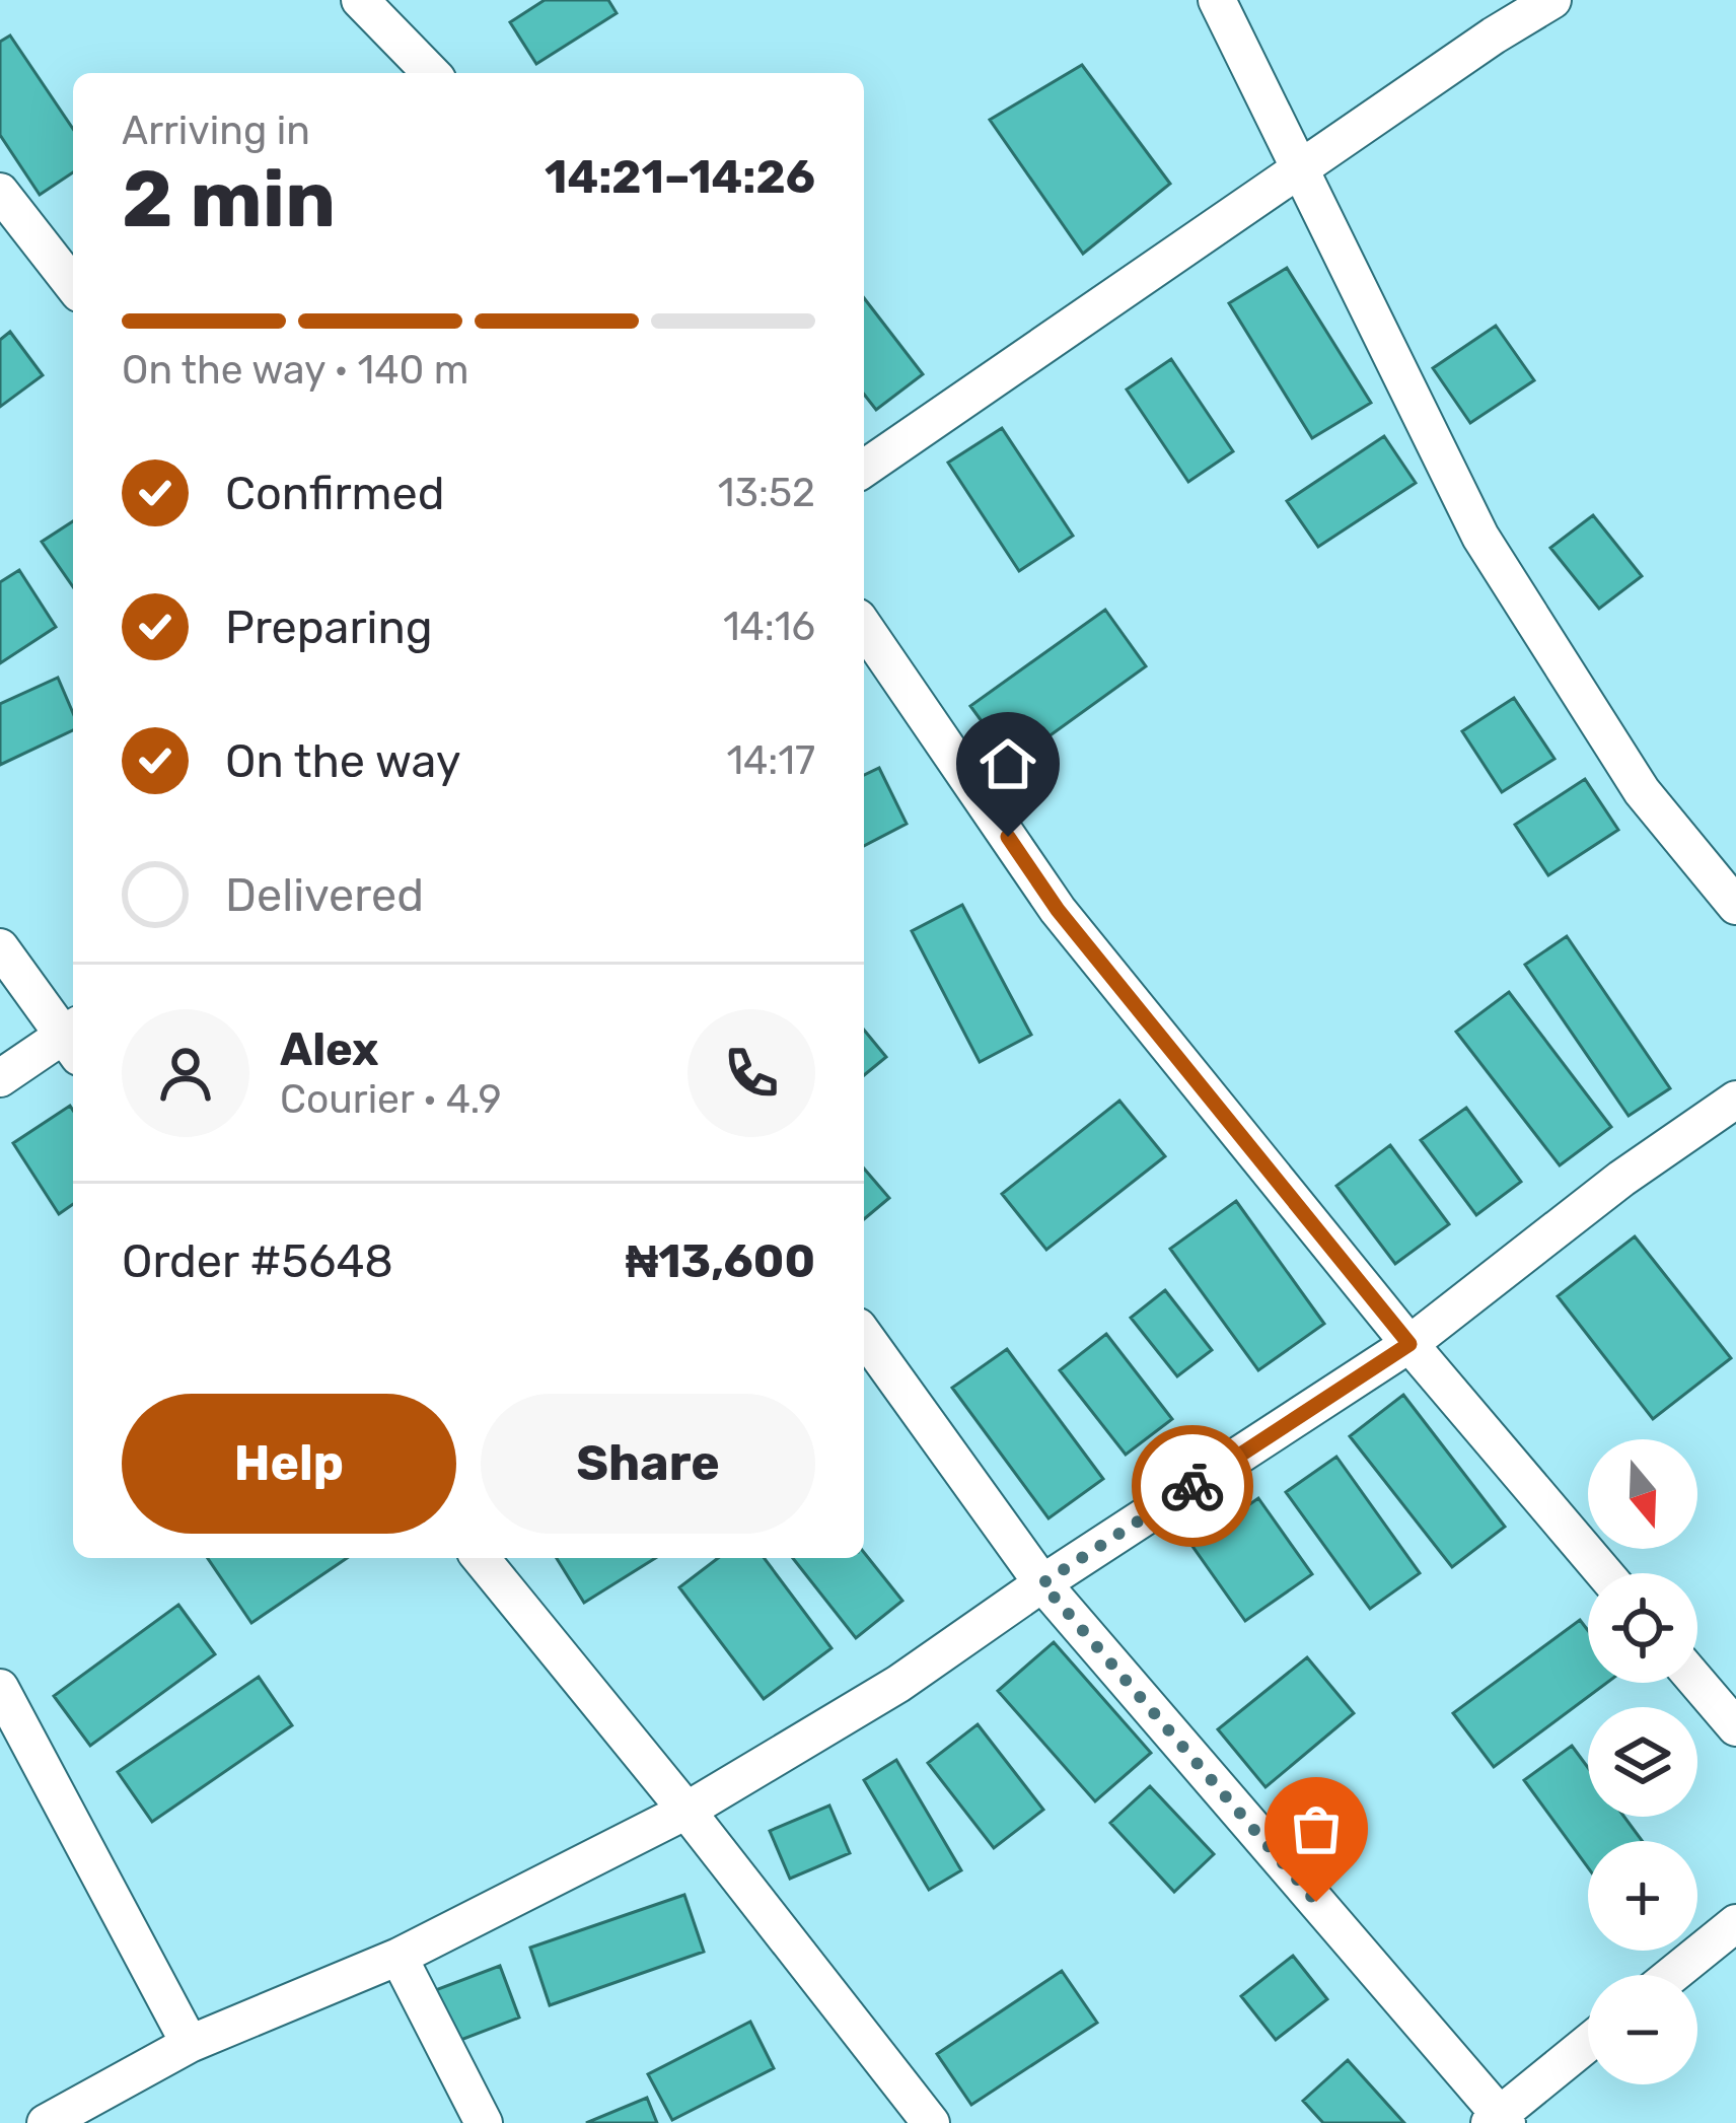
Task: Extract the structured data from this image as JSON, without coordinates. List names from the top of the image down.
{
  "north": "bottom",
  "page": {
    "heading": ["2 min", "Arriving in", "14:21–14:26"],
    "panel": [
      "Alex",
      "Courier · 4.9",
      "Order #5648",
      "₦13,600"
    ],
    "bar": "On the way · 140 m",
    "list": [
      ["Confirmed", "13:52"],
      ["Preparing", "14:16"],
      ["On the way", "14:17"],
      "Delivered"
    ],
    "buttons": ["Help", "Share"],
    "map_buttons": ["+", "−"]
  }
}
